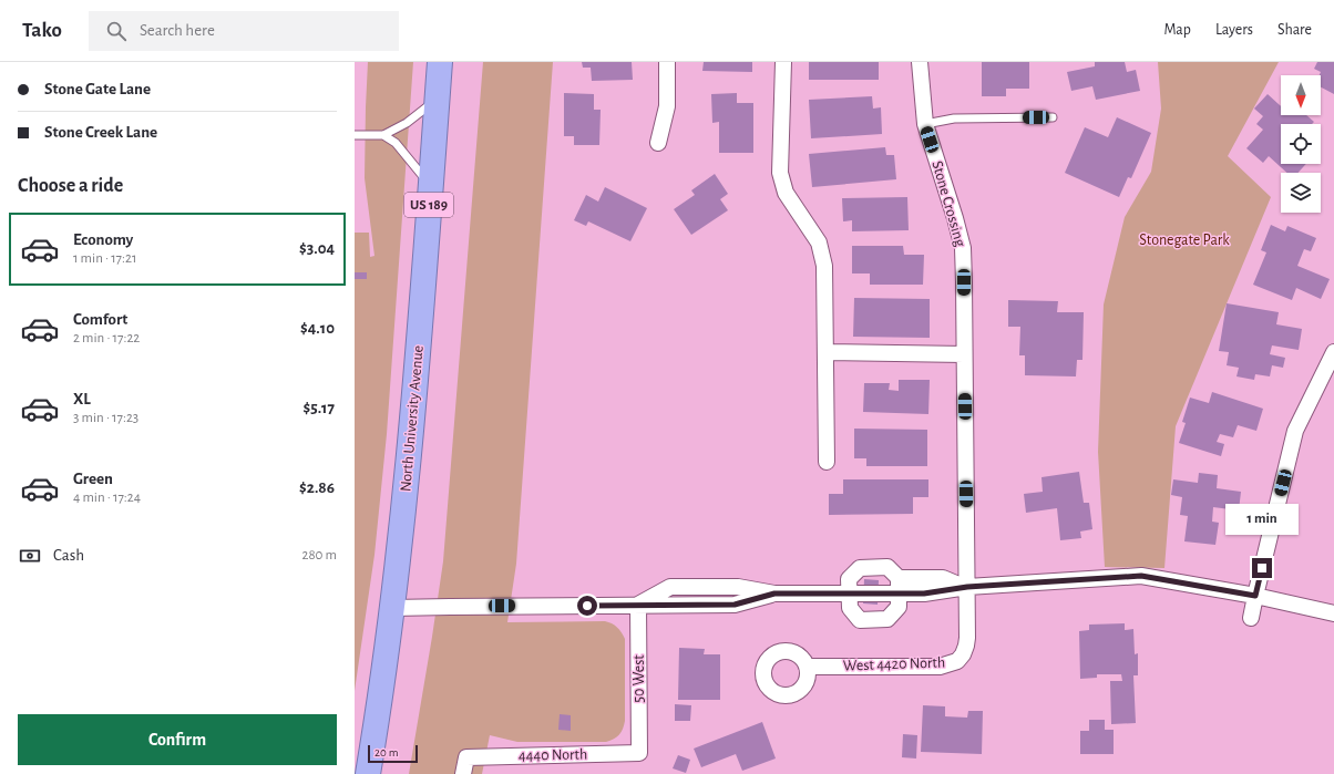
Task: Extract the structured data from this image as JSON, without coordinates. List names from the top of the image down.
{
  "streets": {
    "highway": ["US 189", "North University Avenue"],
    "street": [
      "Stone Crossing",
      "West 4420 North",
      "50 West",
      "4440 North"
    ]
  },
  "crossings": [
    ["Stone Crossing", "West 4420 North"],
    ["50 West", "4440 North"]
  ],
  "parks": ["Stonegate Park"],
  "scale_bar": "20 m",
  "north": "bottom",
  "page": {
    "header": "Tako",
    "search": "Search here",
    "nav": ["Map", "Layers", "Share"],
    "banner": ["Stone Gate Lane", "Stone Creek Lane"],
    "heading": "Choose a ride",
    "list": [
      {
        "name": "Economy",
        "note": "1 min · 17:21",
        "value": "$3.04"
      },
      {
        "name": "Comfort",
        "note": "2 min · 17:22",
        "value": "$4.10"
      },
      {
        "name": "XL",
        "note": "3 min · 17:23",
        "value": "$5.17"
      },
      {
        "name": "Green",
        "note": "4 min · 17:24",
        "value": "$2.86"
      }
    ],
    "bubble": "1 min",
    "pay": ["Cash", "280 m"],
    "buttons": "Confirm",
    "scale": "20 m"
  }
}
